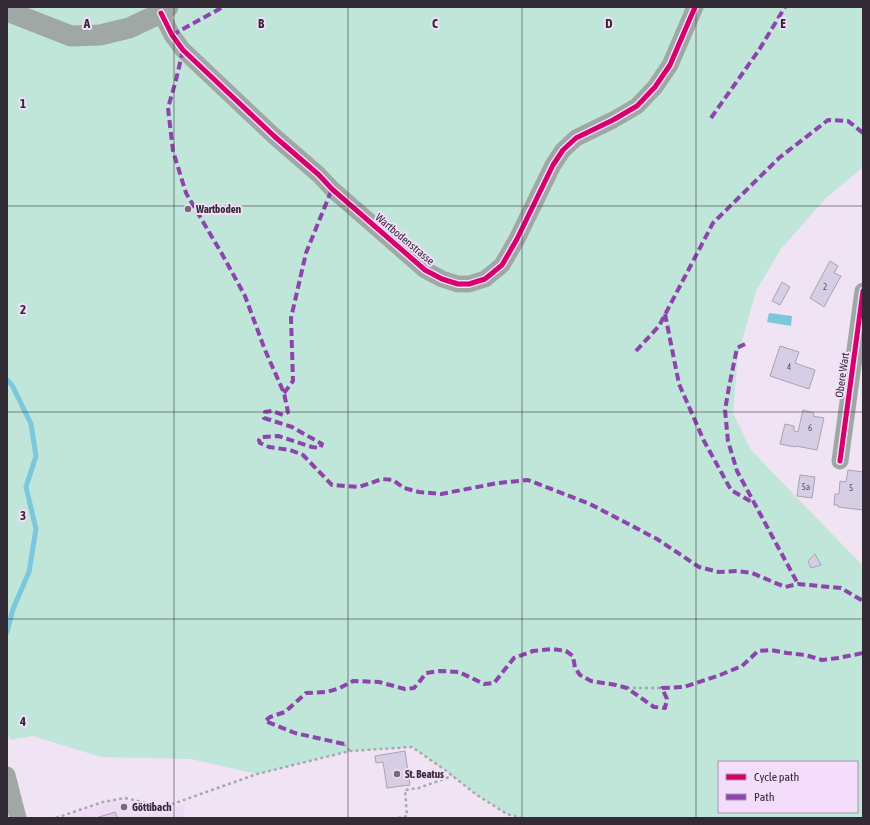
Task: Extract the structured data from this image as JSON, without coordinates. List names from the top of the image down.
{
  "streets": {
    "street": ["Wartbodenstrasse", "Obere Wart"]
  },
  "places": ["Wartboden", "St. Beatus", "Göttibach"],
  "house_numbers": [
    "2",
    "4",
    "6",
    "5a",
    "5"
  ],
  "legend": ["Cycle path", "Path"],
  "grid": {
    "columns": [
      "A",
      "B",
      "C",
      "D",
      "E"
    ],
    "rows": [
      "1",
      "2",
      "3",
      "4"
    ]
  }
}
